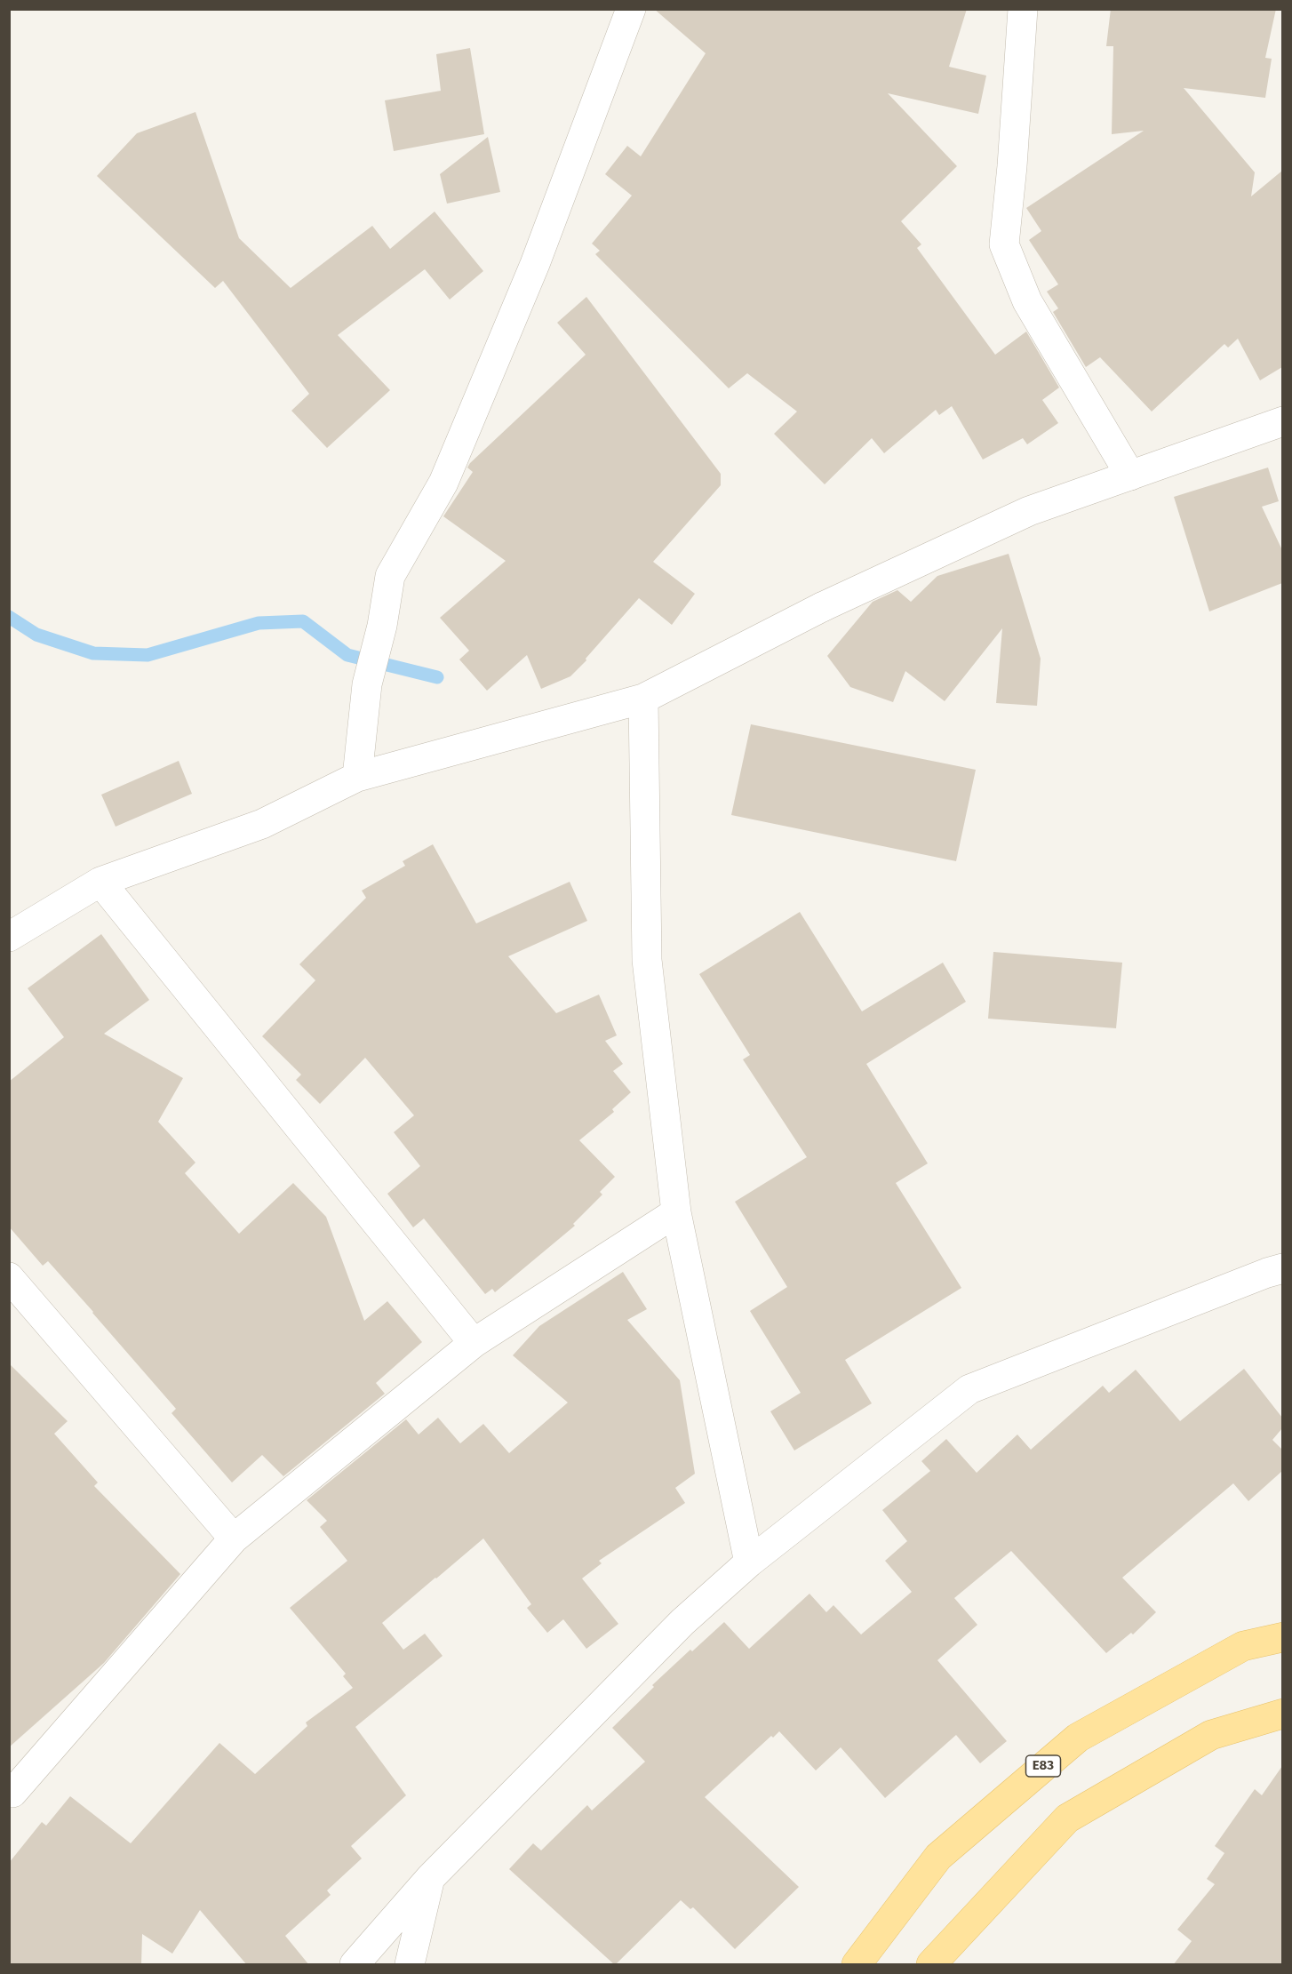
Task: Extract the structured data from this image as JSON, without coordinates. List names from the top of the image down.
{
  "streets": {
    "main road": ["E83"]
  }
}
